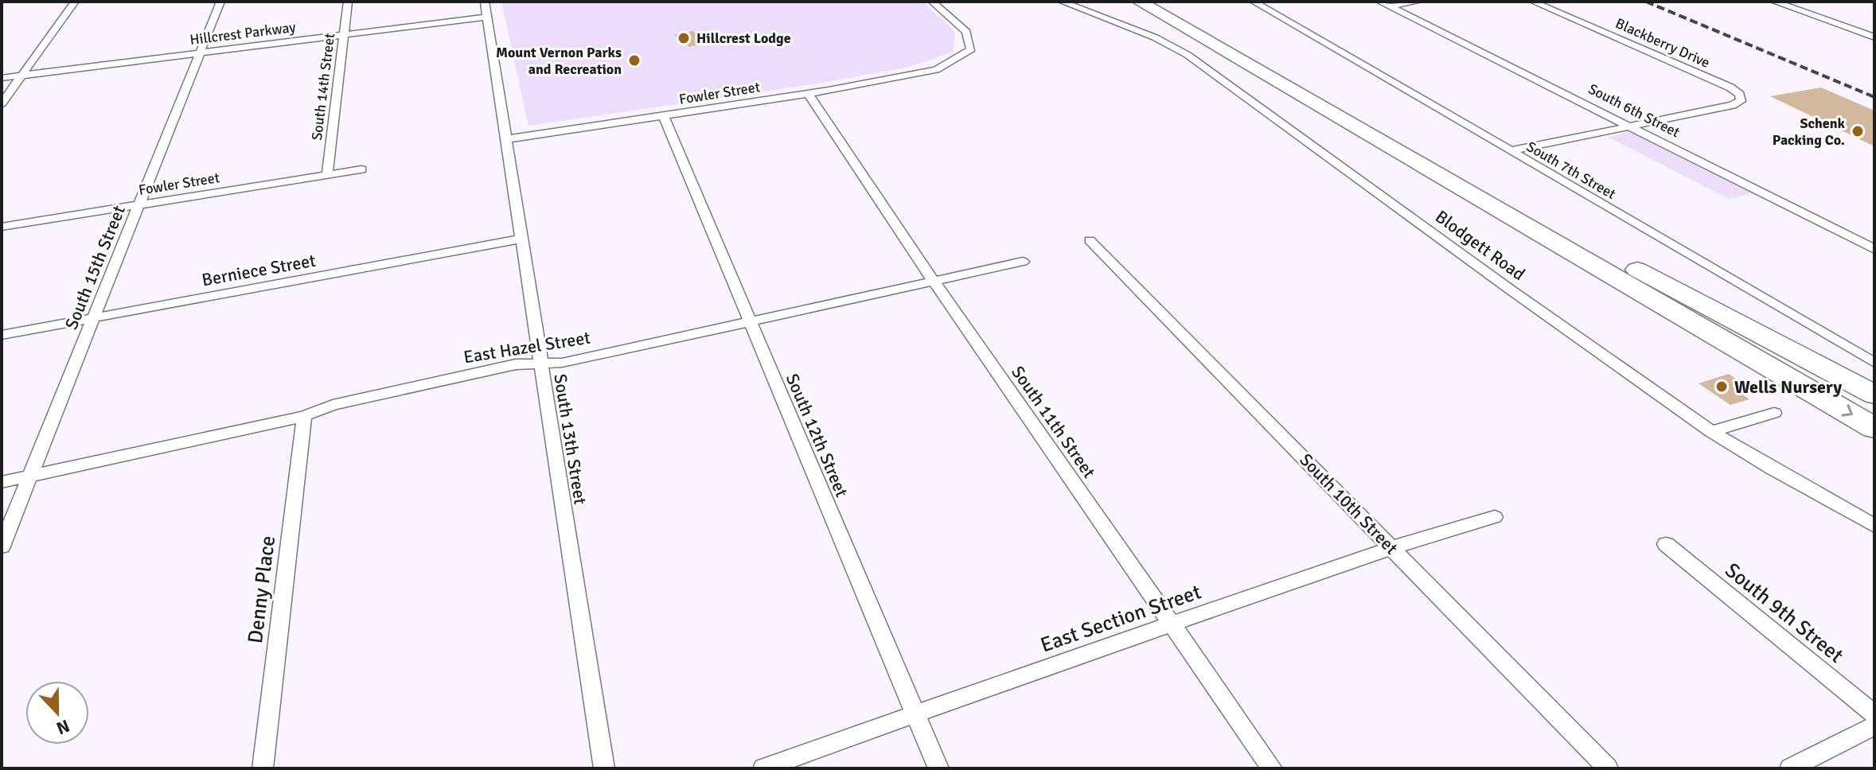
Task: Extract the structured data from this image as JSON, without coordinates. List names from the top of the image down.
{
  "streets": {
    "street": [
      "Hillcrest Parkway",
      "Blackberry Drive",
      "South 14th Street",
      "Fowler Street",
      "South 6th Street",
      "South 7th Street",
      "Blodgett Road",
      "South 15th Street",
      "Berniece Street",
      "East Hazel Street",
      "South 11th Street",
      "South 12th Street",
      "South 13th Street",
      "South 10th Street",
      "Denny Place",
      "South 9th Street",
      "East Section Street"
    ]
  },
  "crossings": [
    ["Hillcrest Parkway", "South 14th Street"],
    ["Hillcrest Parkway", "South 15th Street"],
    ["Hillcrest Parkway", "South 13th Street"],
    ["Blackberry Drive", "South 6th Street"],
    ["South 14th Street", "Fowler Street"],
    ["Fowler Street", "South 15th Street"],
    ["Fowler Street", "South 11th Street"],
    ["Fowler Street", "South 12th Street"],
    ["Fowler Street", "South 13th Street"],
    ["South 15th Street", "Berniece Street"],
    ["South 15th Street", "East Hazel Street"],
    ["Berniece Street", "South 13th Street"],
    ["East Hazel Street", "South 11th Street"],
    ["East Hazel Street", "South 12th Street"],
    ["East Hazel Street", "South 13th Street"],
    ["East Hazel Street", "Denny Place"],
    ["South 11th Street", "East Section Street"],
    ["South 12th Street", "East Section Street"],
    ["South 10th Street", "East Section Street"]
  ],
  "places": [
    "Hillcrest Lodge",
    "Mount Vernon Parks and Recreation",
    "Schenk Packing Co.",
    "Wells Nursery"
  ],
  "north": "bottom"
}
